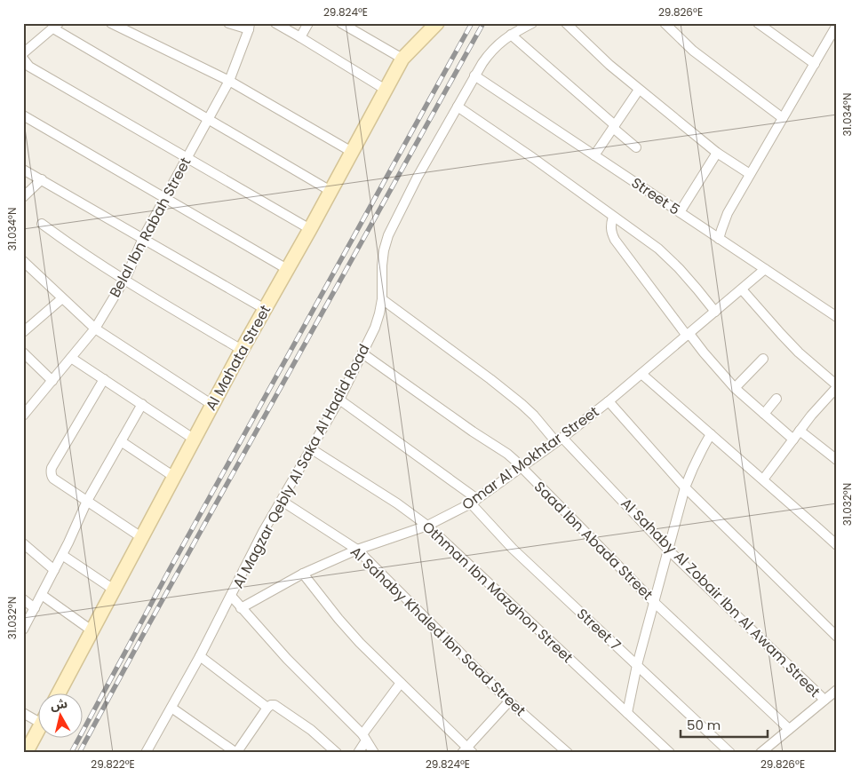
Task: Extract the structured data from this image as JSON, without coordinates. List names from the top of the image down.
{
  "streets": {
    "street": [
      "Street 5",
      "Belal Ibn Rabah Street",
      "Al Mahata Street",
      "Omar Al Mokhtar Street",
      "Al Magzar Qebly Al Saka Al Hadid Road",
      "Saad Ibn Abada Street",
      "Othman Ibn Mazghon Street",
      "Al Sahaby Al Zobair Ibn Al Awam Street",
      "Street 7",
      "Al Sahaby Khaled Ibn Saad Street"
    ]
  },
  "crossings": [
    ["Street 5", "Omar Al Mokhtar Street"],
    ["Street 5", "Al Magzar Qebly Al Saka Al Hadid Road"],
    ["Omar Al Mokhtar Street", "Saad Ibn Abada Street"],
    ["Omar Al Mokhtar Street", "Othman Ibn Mazghon Street"],
    ["Omar Al Mokhtar Street", "Al Sahaby Al Zobair Ibn Al Awam Street"],
    ["Omar Al Mokhtar Street", "Street 7"],
    ["Omar Al Mokhtar Street", "Al Sahaby Khaled Ibn Saad Street"],
    ["Al Magzar Qebly Al Saka Al Hadid Road", "Saad Ibn Abada Street"],
    ["Al Magzar Qebly Al Saka Al Hadid Road", "Othman Ibn Mazghon Street"],
    ["Al Magzar Qebly Al Saka Al Hadid Road", "Al Sahaby Al Zobair Ibn Al Awam Street"],
    ["Al Magzar Qebly Al Saka Al Hadid Road", "Street 7"],
    ["Al Magzar Qebly Al Saka Al Hadid Road", "Al Sahaby Khaled Ibn Saad Street"]
  ],
  "scale_bar": "50 m",
  "north": "top",
  "coordinates": [
    "29.824°E",
    "29.826°E",
    "31.034°N",
    "31.032°N",
    "29.822°E"
  ]
}
